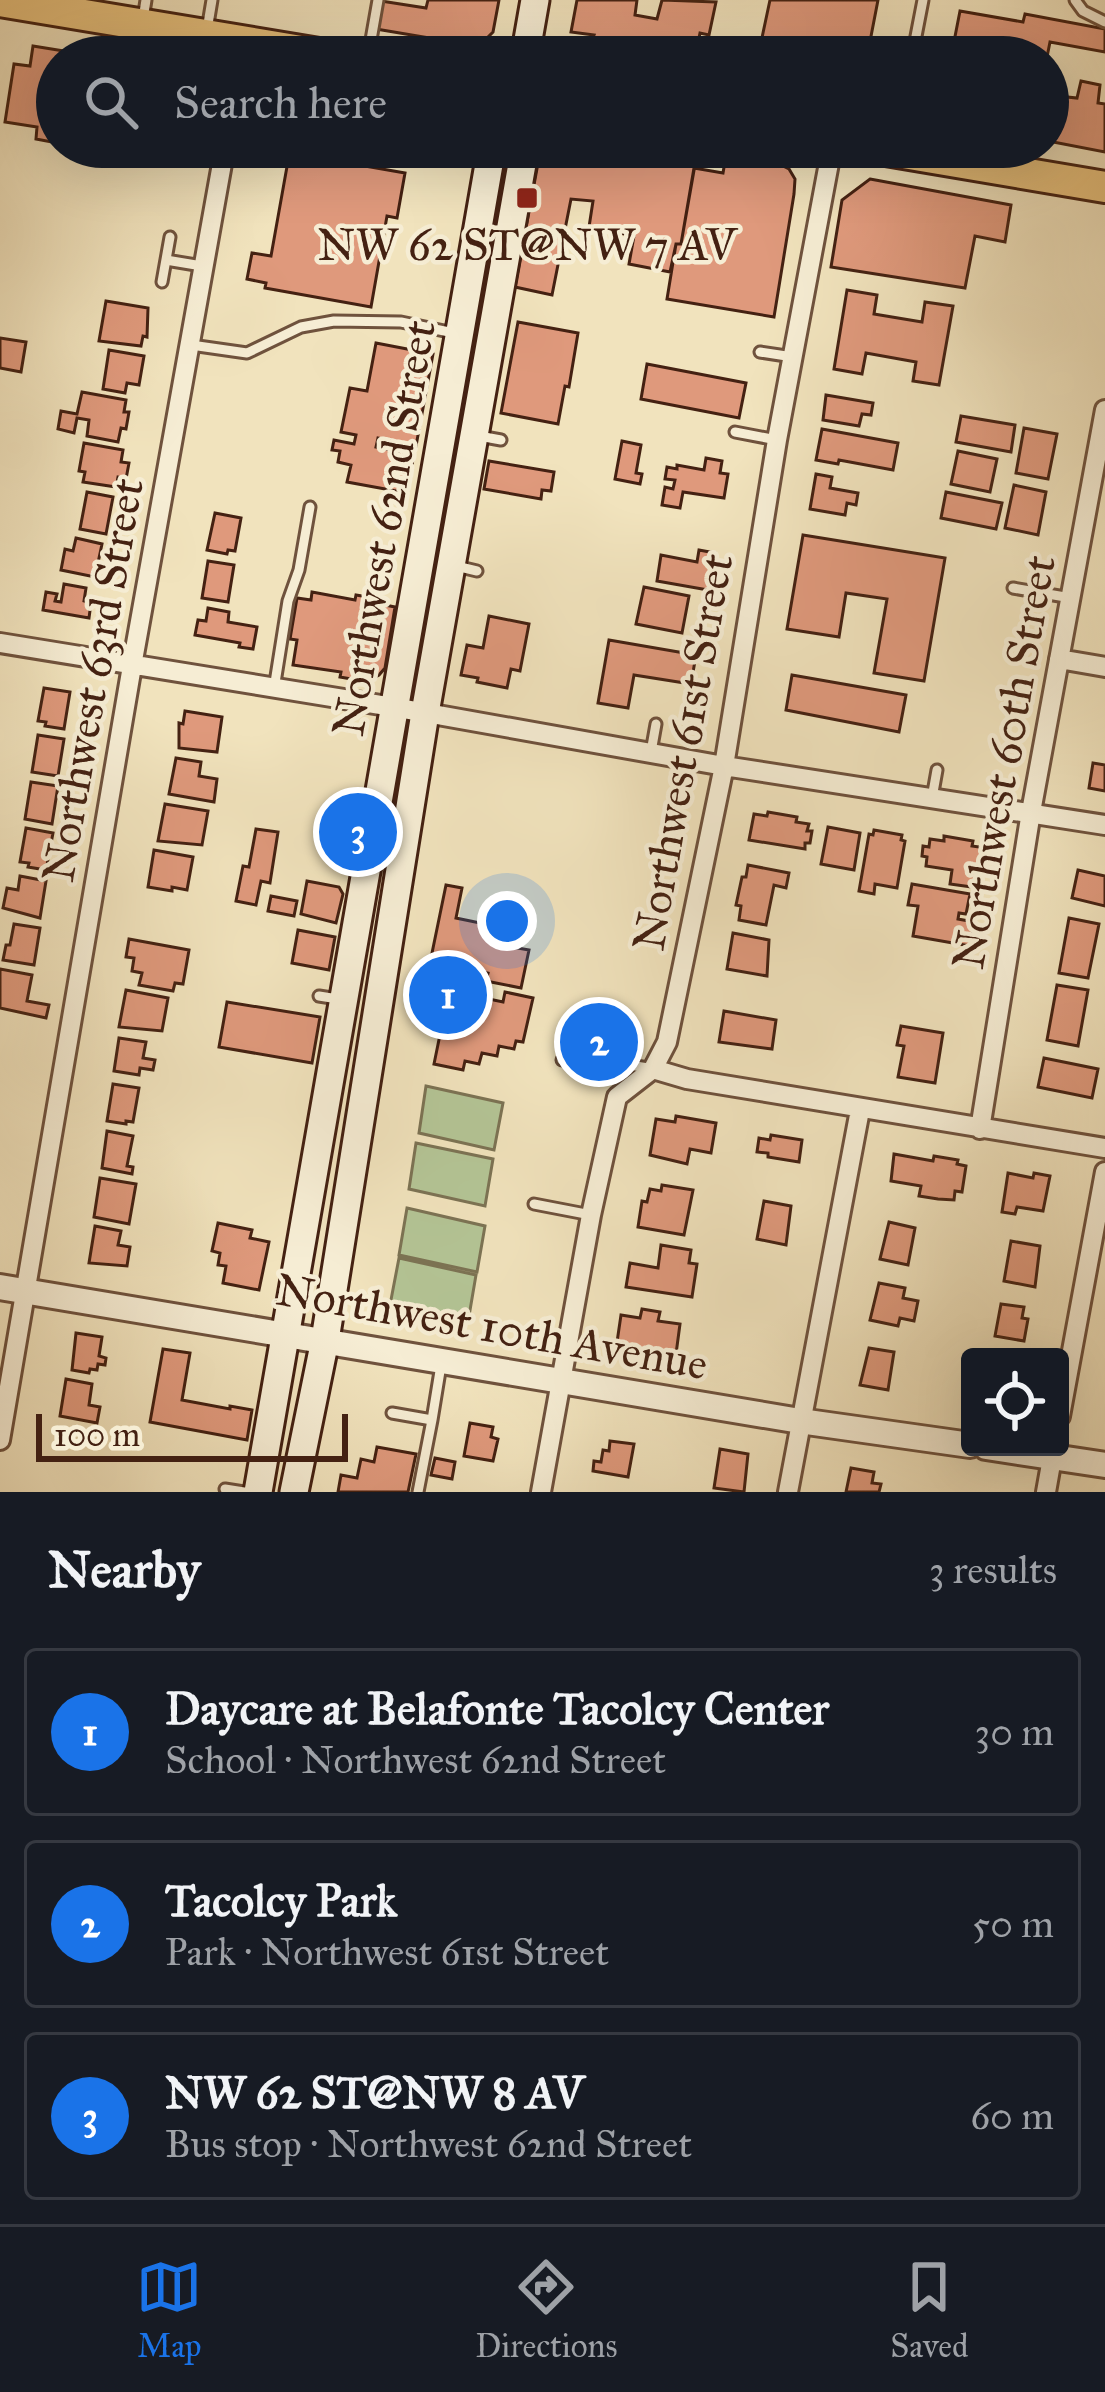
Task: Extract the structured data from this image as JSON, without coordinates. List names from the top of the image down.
{
  "streets": {
    "main road": ["Northwest 62nd Street"],
    "street": [
      "Northwest 63rd Street",
      "Northwest 61st Street",
      "Northwest 60th Street",
      "Northwest 10th Avenue"
    ]
  },
  "crossings": [
    ["Northwest 62nd Street", "Northwest 10th Avenue"],
    ["Northwest 63rd Street", "Northwest 10th Avenue"],
    ["Northwest 61st Street", "Northwest 10th Avenue"]
  ],
  "places": {
    "transit": ["NW 62 ST@NW 7 AV"]
  },
  "scale_bar": "100 m",
  "page": {
    "search": "Search here",
    "pins": ["3", "1", "2"],
    "scale": "100 m",
    "heading": ["Nearby", "3 results"],
    "list": [
      {
        "mark": "1",
        "name": "Daycare at Belafonte Tacolcy Center",
        "note": "School · Northwest 62nd Street",
        "value": "30 m"
      },
      {
        "mark": "2",
        "name": "Tacolcy Park",
        "note": "Park · Northwest 61st Street",
        "value": "50 m"
      },
      {
        "mark": "3",
        "name": "NW 62 ST@NW 8 AV",
        "note": "Bus stop · Northwest 62nd Street",
        "value": "60 m"
      }
    ],
    "nav": ["Map", "Directions", "Saved"]
  }
}
